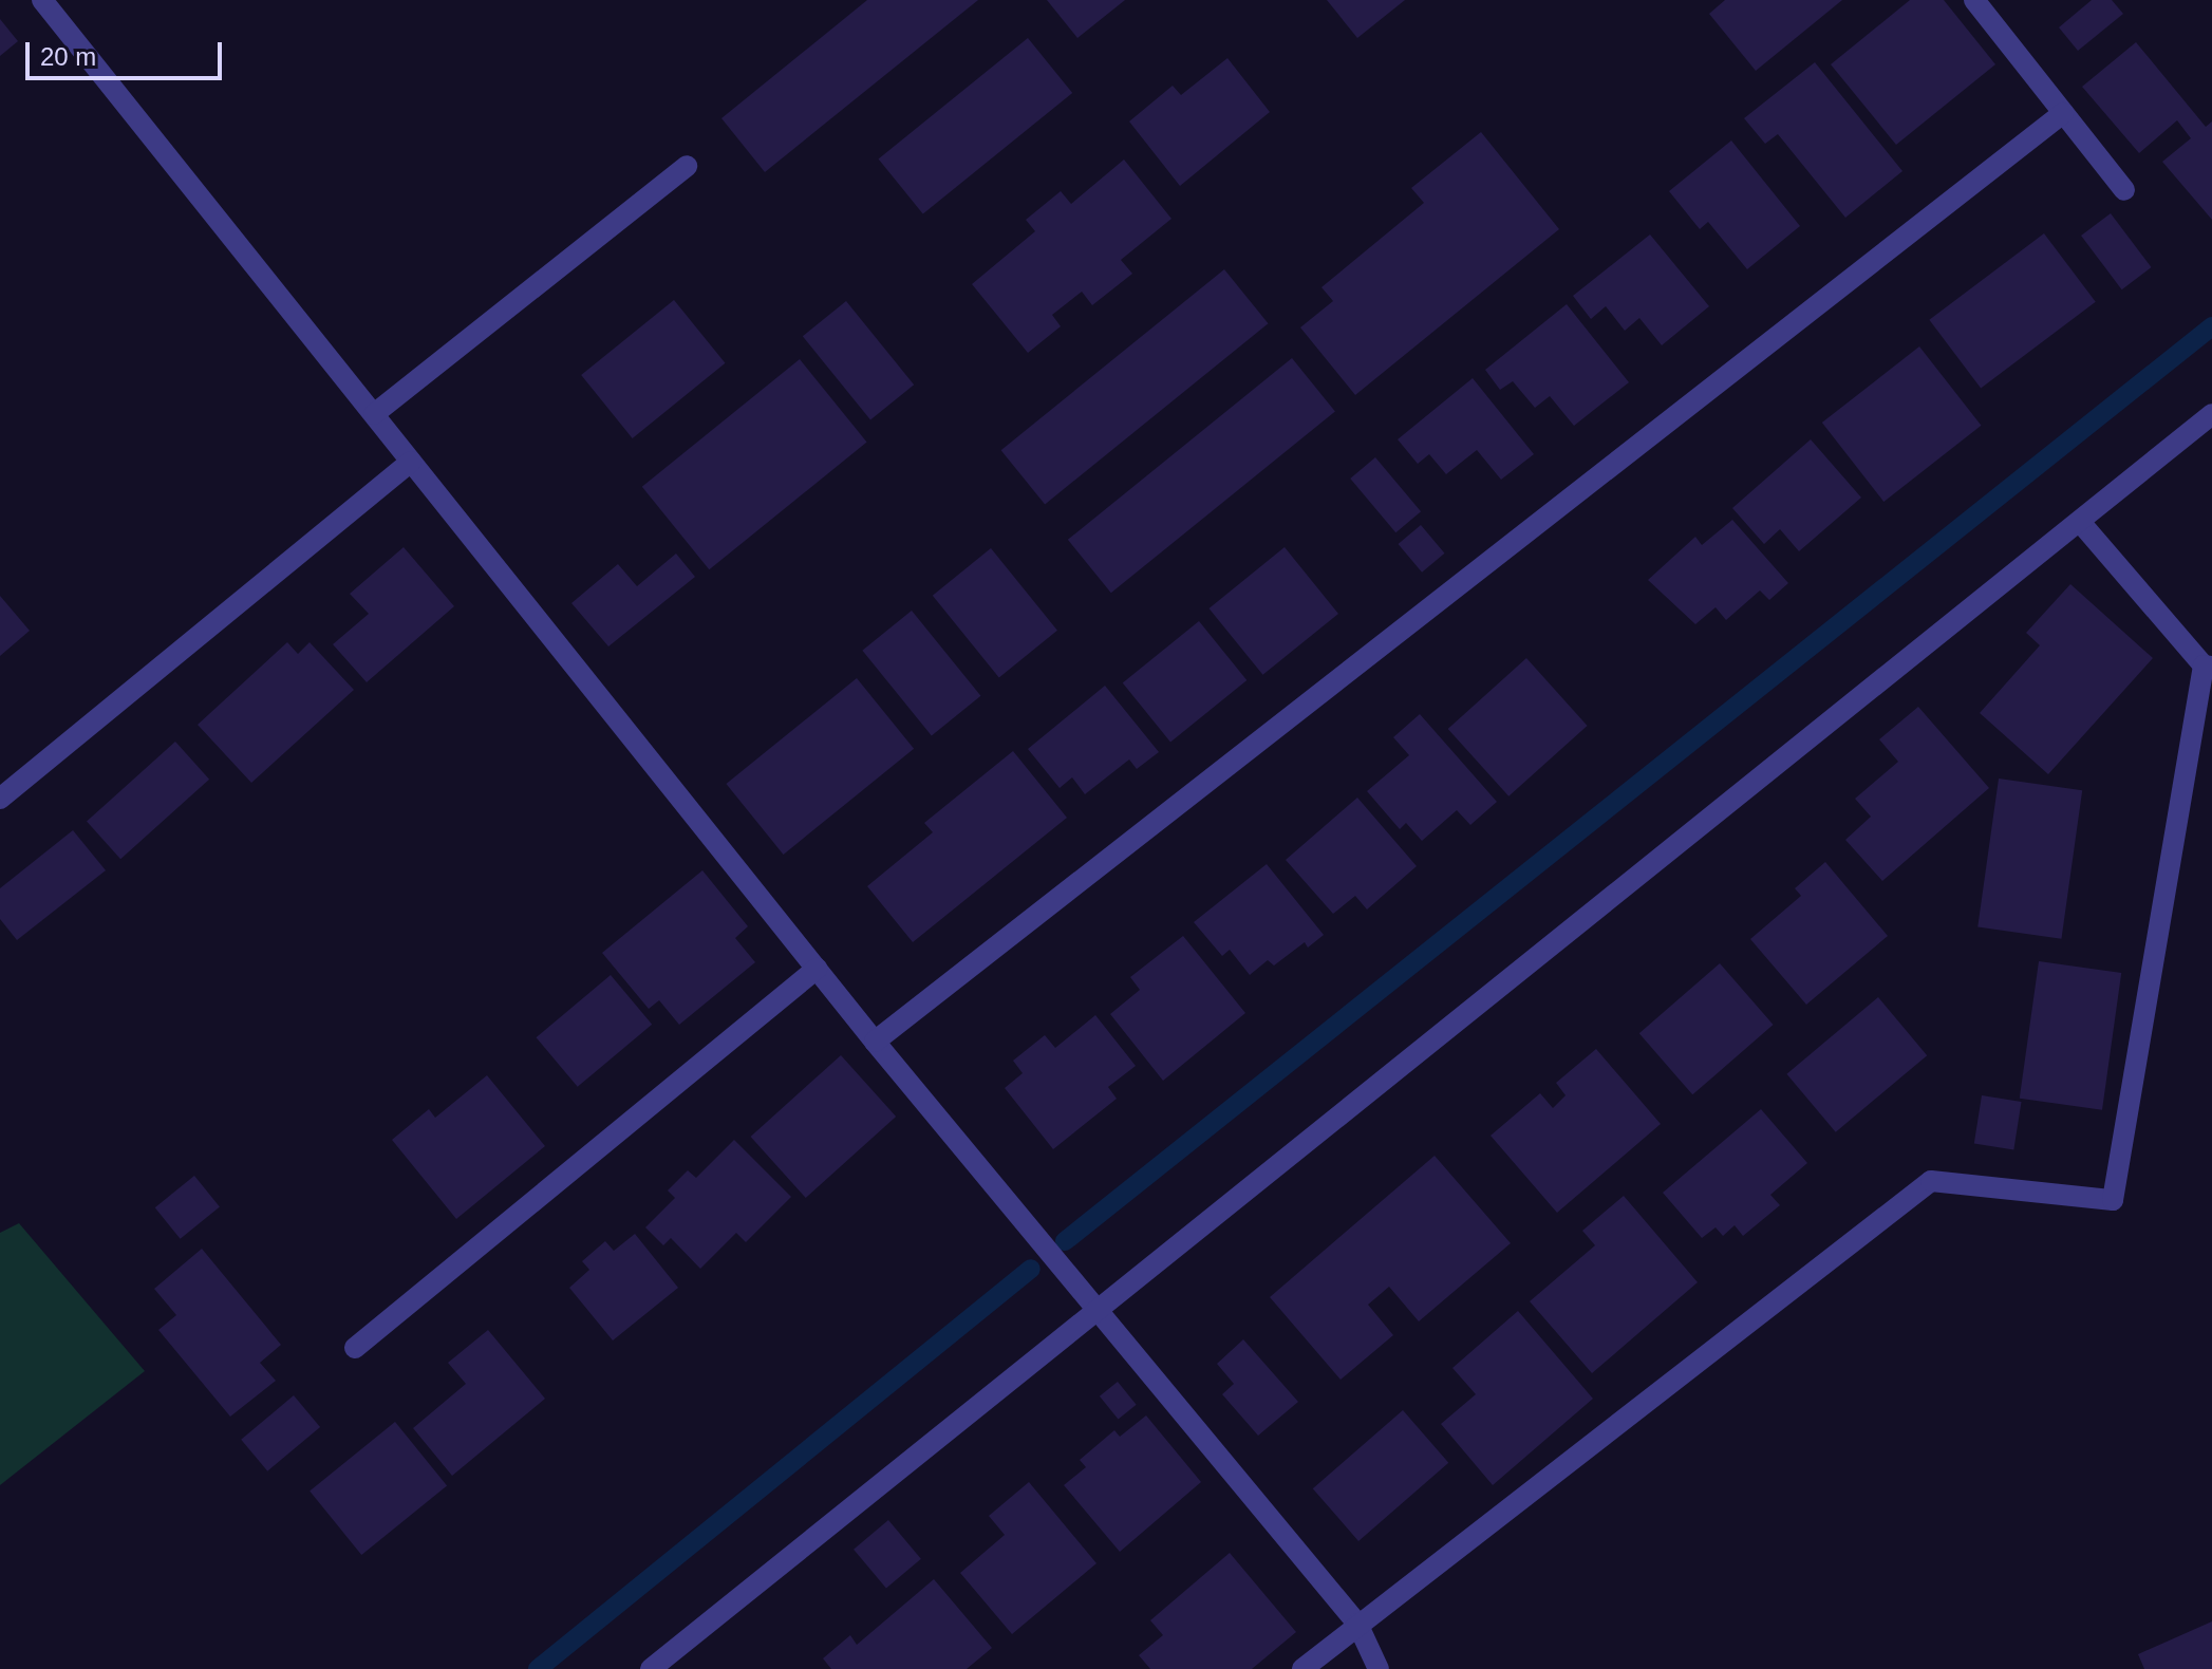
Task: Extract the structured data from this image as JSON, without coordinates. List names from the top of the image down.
{
  "scale_bar": "20 m"
}
